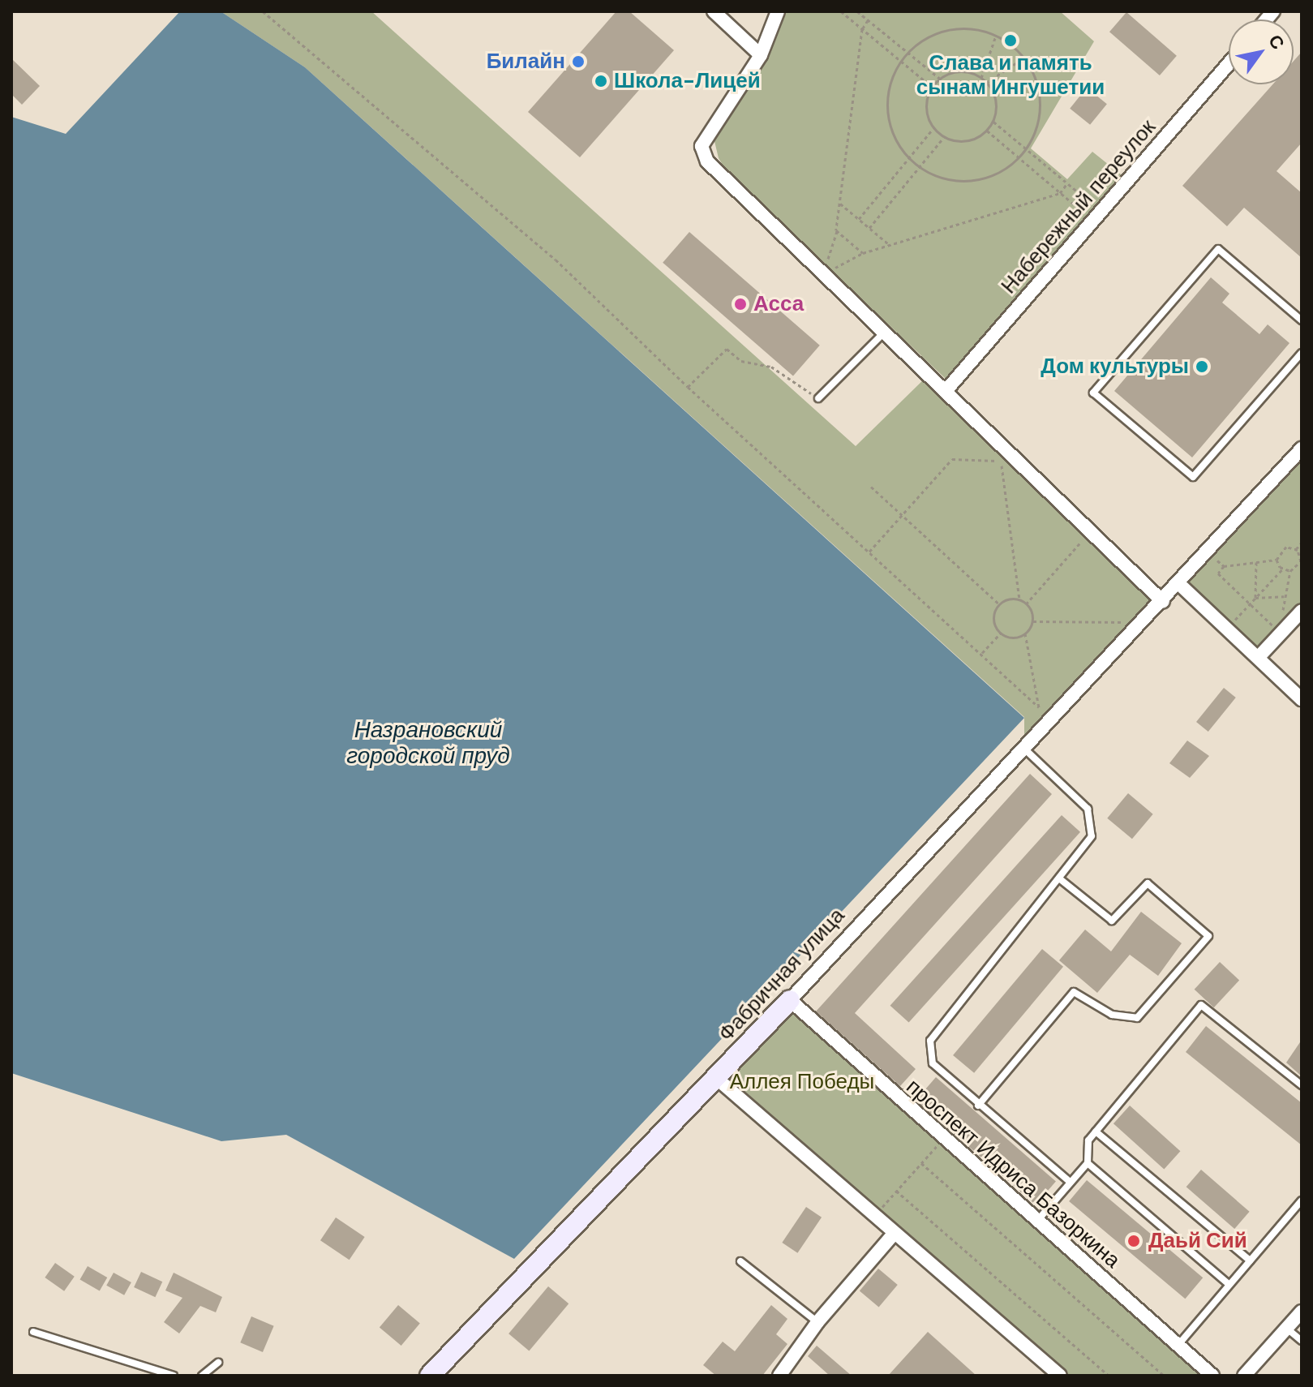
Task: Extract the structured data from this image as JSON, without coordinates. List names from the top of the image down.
{
  "streets": {
    "street": ["Набережный переулок", "Фабричная улица", "проспект Идриса Базоркина"]
  },
  "crossings": [
    ["Фабричная улица", "проспект Идриса Базоркина"]
  ],
  "water": ["Назрановский городской пруд"],
  "parks": ["Аллея Победы"],
  "places": [
    "Слава и память сынам Ингушетии",
    "Билайн",
    "Школа-Лицей",
    "Асса",
    "Дом культуры",
    "Даьй Сий"
  ],
  "north": "top right"
}
